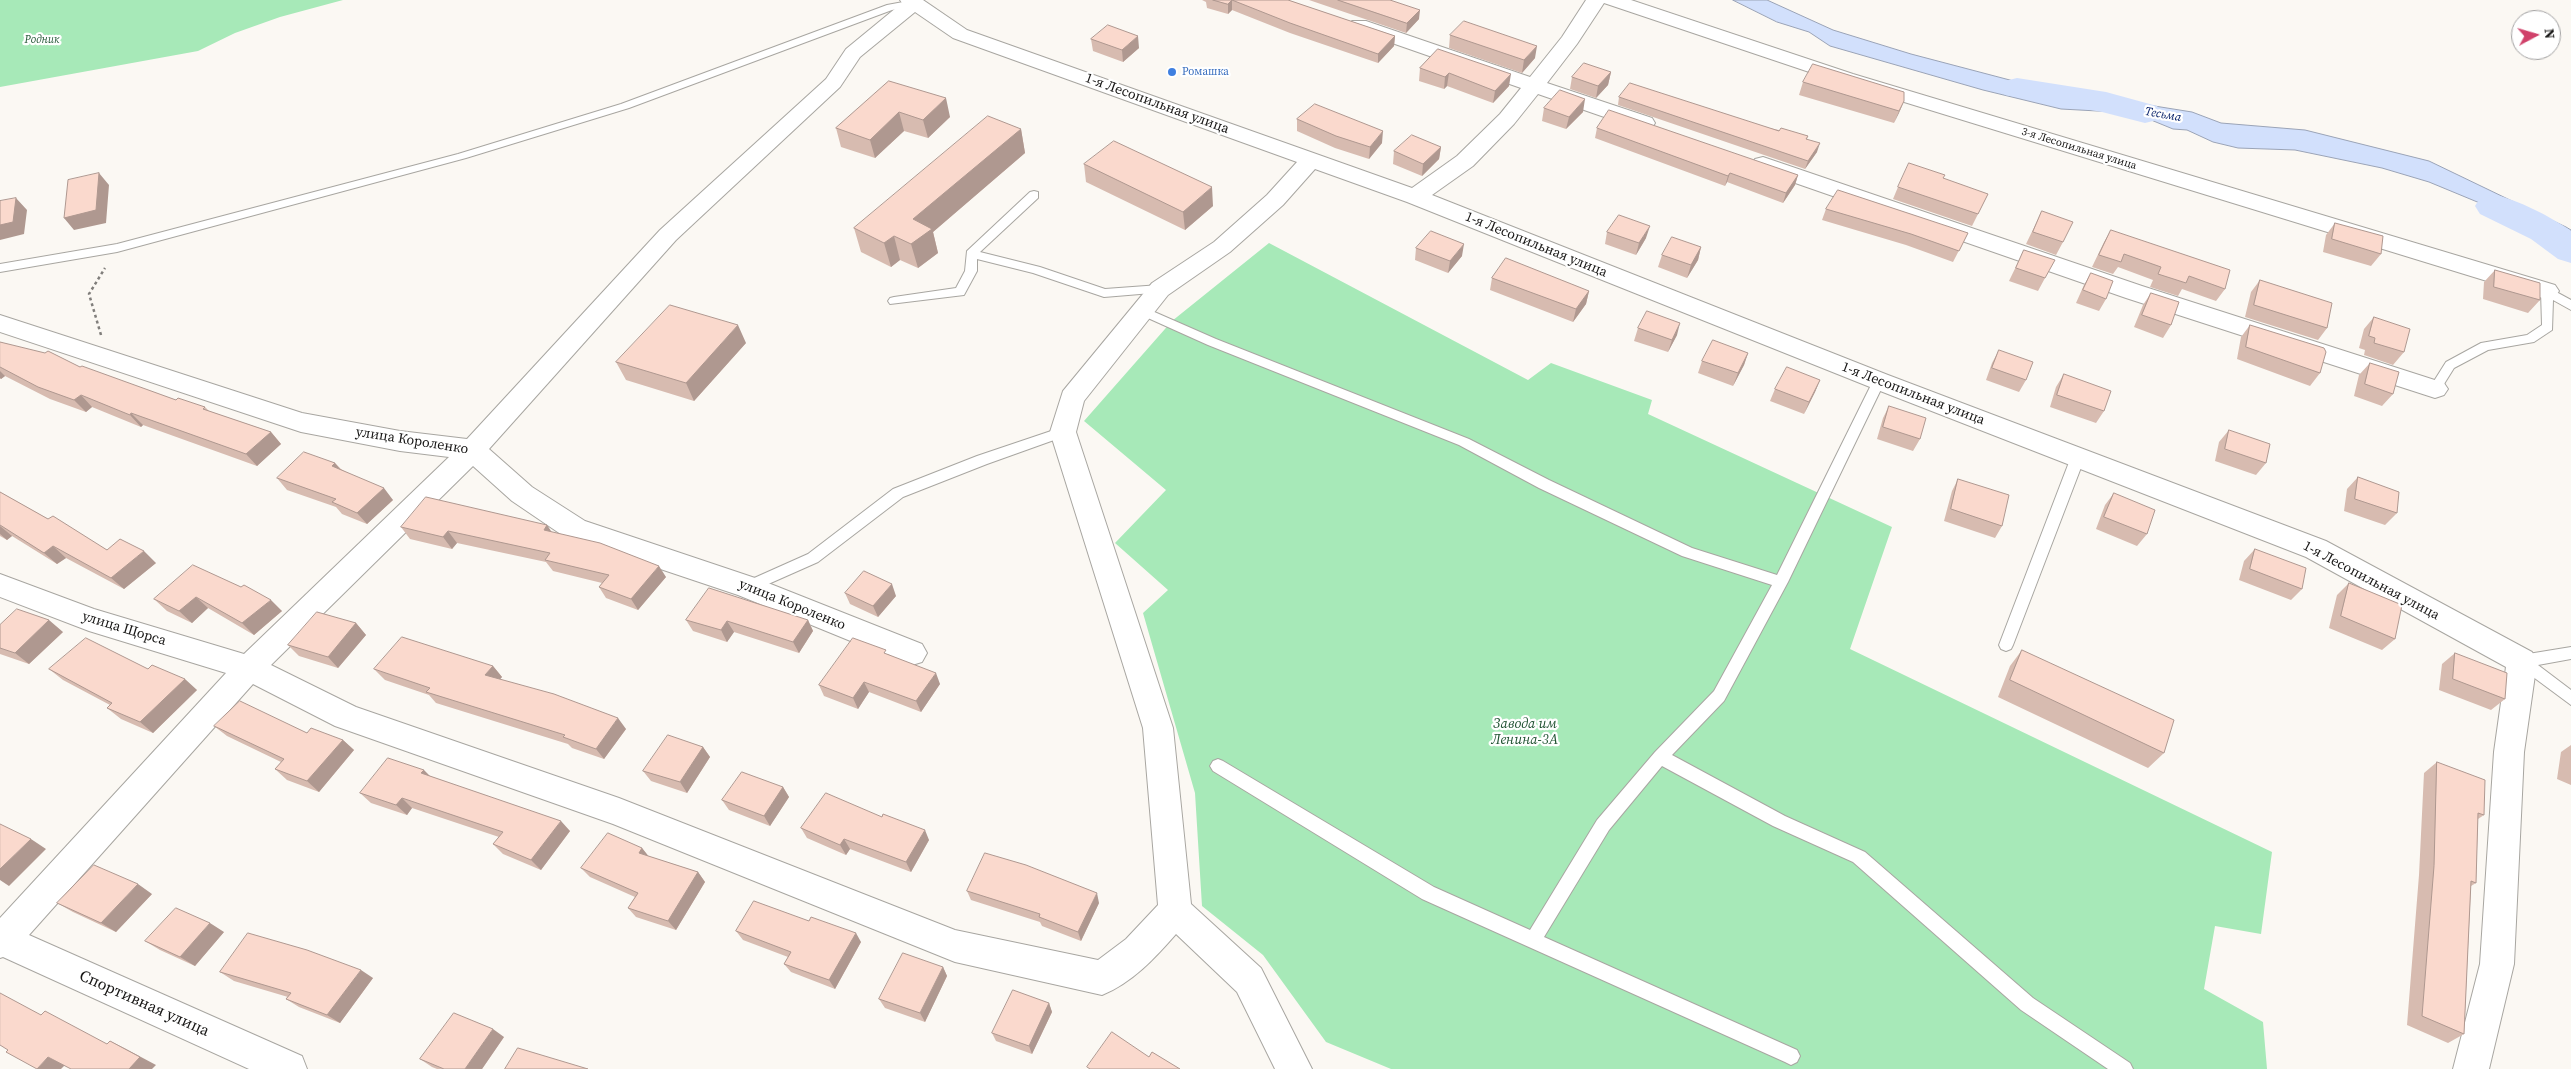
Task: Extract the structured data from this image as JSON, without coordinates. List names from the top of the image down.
{
  "streets": {
    "street": [
      "1-я Лесопильная улица",
      "3-я Лесопильная улица",
      "улица Короленко",
      "улица Щорса",
      "Спортивная улица"
    ]
  },
  "water": ["Тесьма"],
  "parks": ["Родник", "Завода им Ленина-3А"],
  "places": ["Ромашка"],
  "north": "right"
}
